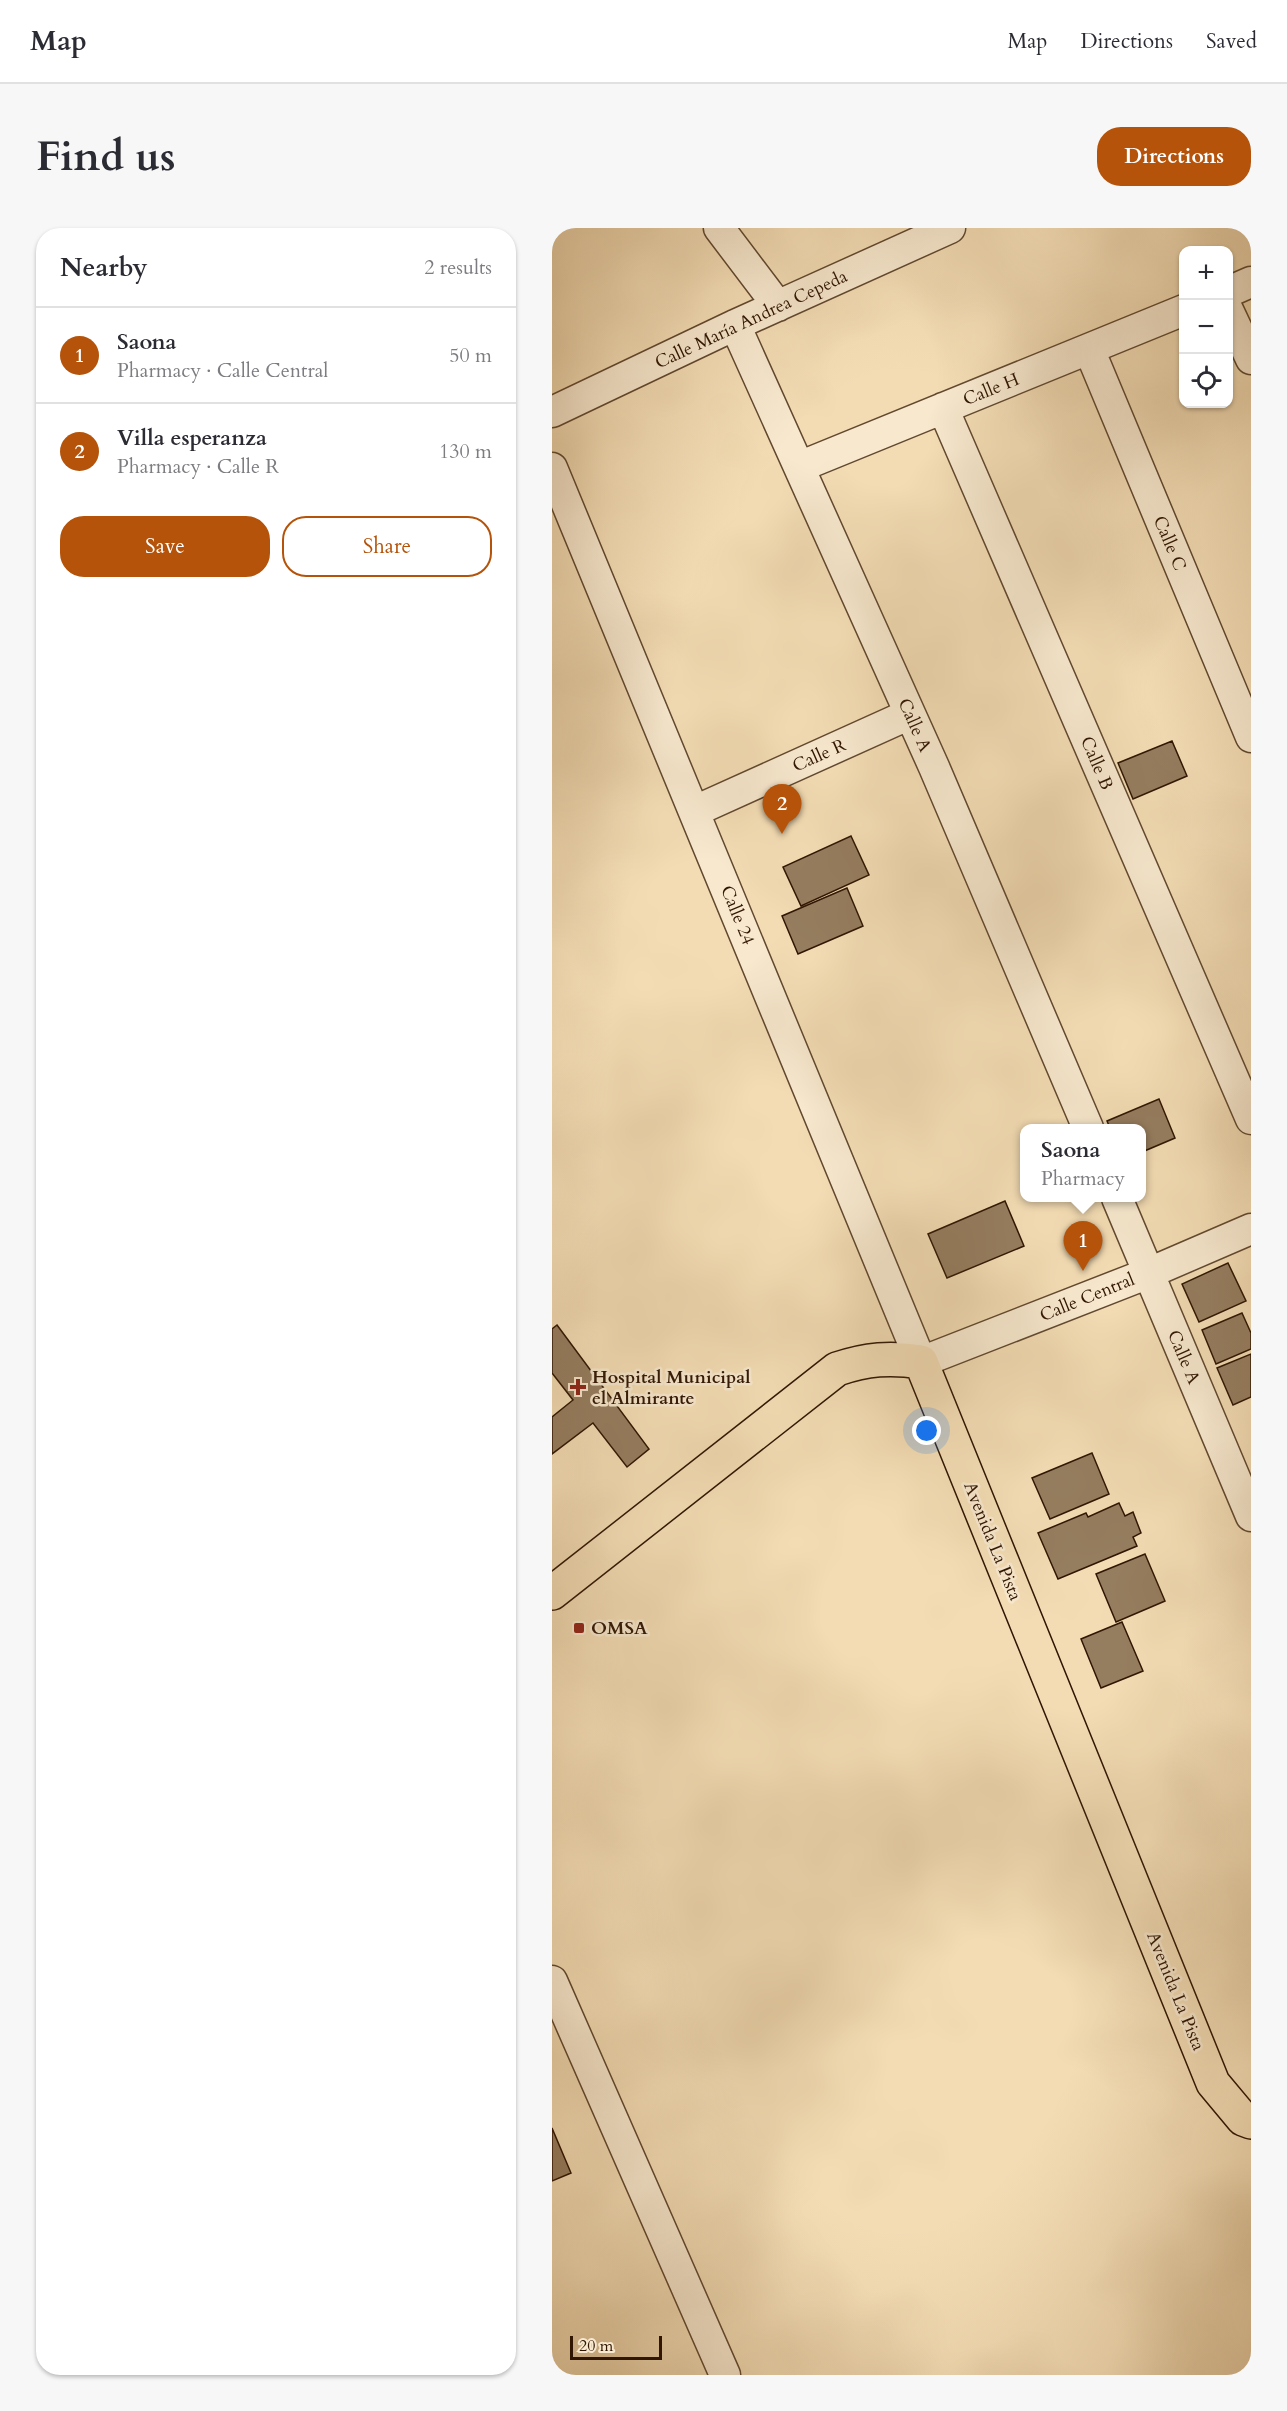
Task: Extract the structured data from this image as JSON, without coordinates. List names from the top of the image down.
{
  "streets": {
    "main road": ["Avenida La Pista"],
    "street": [
      "Calle María Andrea Cepeda",
      "Calle H",
      "Calle C",
      "Calle A",
      "Calle R",
      "Calle B",
      "Calle 24",
      "Calle Central"
    ]
  },
  "crossings": [
    ["Calle María Andrea Cepeda", "Calle A"],
    ["Calle H", "Calle C"],
    ["Calle H", "Calle A"],
    ["Calle H", "Calle B"],
    ["Calle A", "Calle R"],
    ["Calle A", "Calle Central"],
    ["Calle R", "Calle 24"],
    ["Calle 24", "Calle Central"],
    ["Calle 24", "Avenida La Pista"],
    ["Calle Central", "Avenida La Pista"]
  ],
  "places": {
    "health": ["Hospital Municipal el Almirante"],
    "transit": ["OMSA"]
  },
  "scale_bar": "20 m",
  "page": {
    "header": "Map",
    "nav": ["Map", "Directions", "Saved"],
    "buttons": [
      "Directions",
      ["Save", "Share"]
    ],
    "title": "Find us",
    "heading": ["Nearby", "2 results"],
    "map_buttons": ["+", "−"],
    "list": [
      {
        "mark": "1",
        "name": "Saona",
        "note": "Pharmacy · Calle Central",
        "value": "50 m"
      },
      {
        "mark": "2",
        "name": "Villa esperanza",
        "note": "Pharmacy · Calle R",
        "value": "130 m"
      }
    ],
    "pins": ["2", "1"],
    "popup": ["Saona", "Pharmacy"],
    "scale": "20 m"
  }
}
